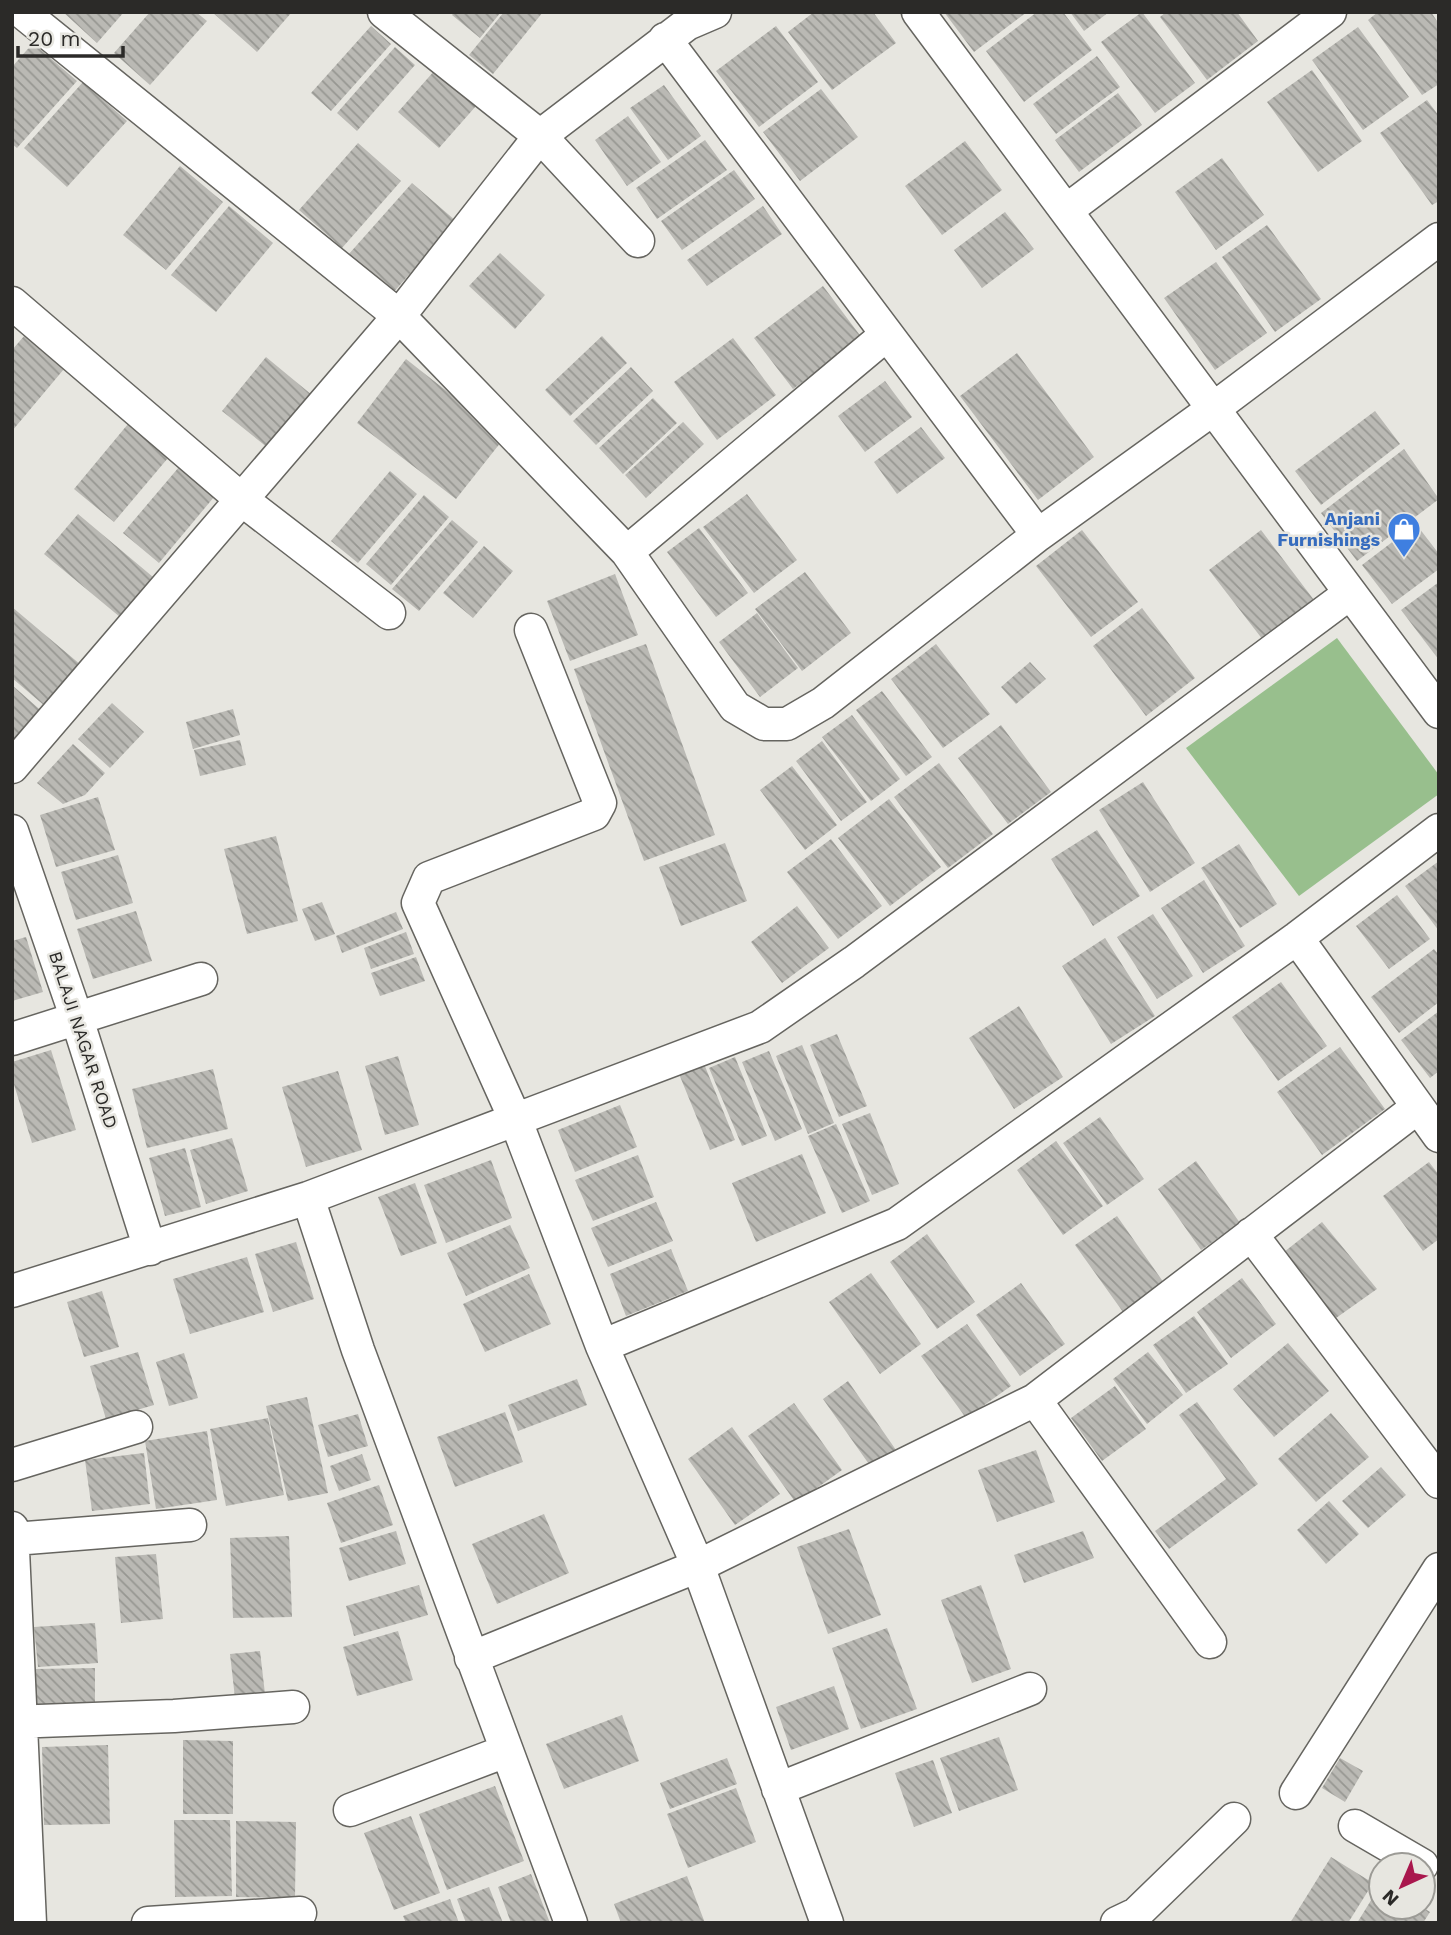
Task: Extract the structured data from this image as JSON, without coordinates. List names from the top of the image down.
{
  "streets": {
    "street": ["BALAJI NAGAR ROAD"]
  },
  "places": {
    "shop": ["Anjani Furnishings"]
  },
  "scale_bar": "20 m",
  "north": "bottom left"
}
